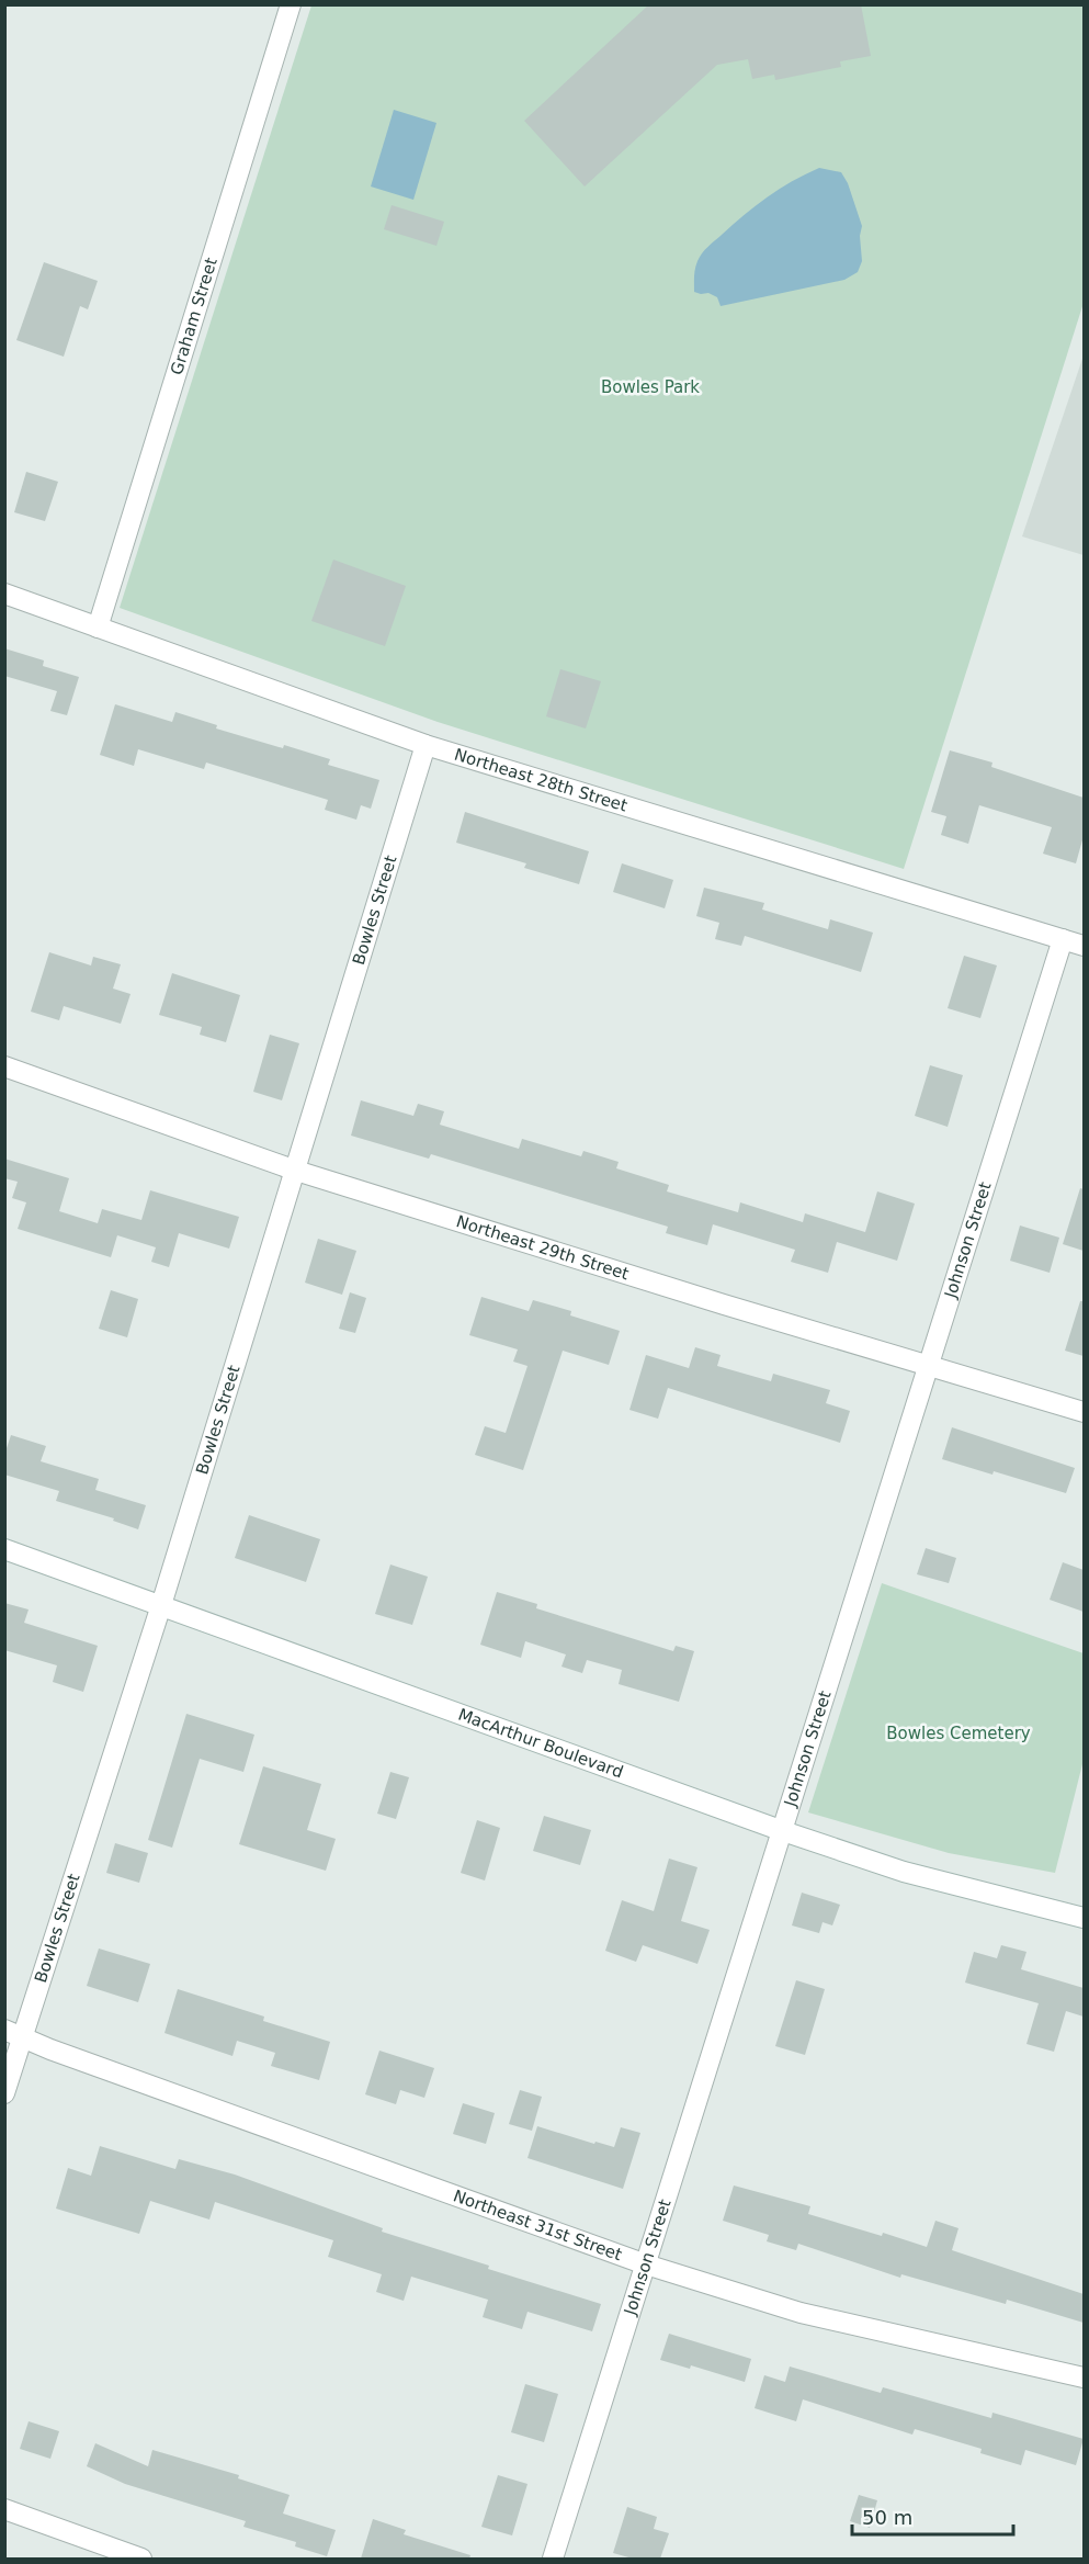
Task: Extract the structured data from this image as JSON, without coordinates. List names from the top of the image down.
{
  "streets": {
    "street": [
      "Graham Street",
      "Northeast 28th Street",
      "Bowles Street",
      "Johnson Street",
      "Northeast 29th Street",
      "MacArthur Boulevard",
      "Northeast 31st Street"
    ]
  },
  "crossings": [
    ["Graham Street", "Northeast 28th Street"],
    ["Northeast 28th Street", "Bowles Street"],
    ["Northeast 28th Street", "Johnson Street"],
    ["Bowles Street", "Northeast 29th Street"],
    ["Bowles Street", "MacArthur Boulevard"],
    ["Bowles Street", "Northeast 31st Street"],
    ["Johnson Street", "Northeast 29th Street"],
    ["Johnson Street", "MacArthur Boulevard"],
    ["Johnson Street", "Northeast 31st Street"]
  ],
  "parks": ["Bowles Park", "Bowles Cemetery"],
  "scale_bar": "50 m"
}
